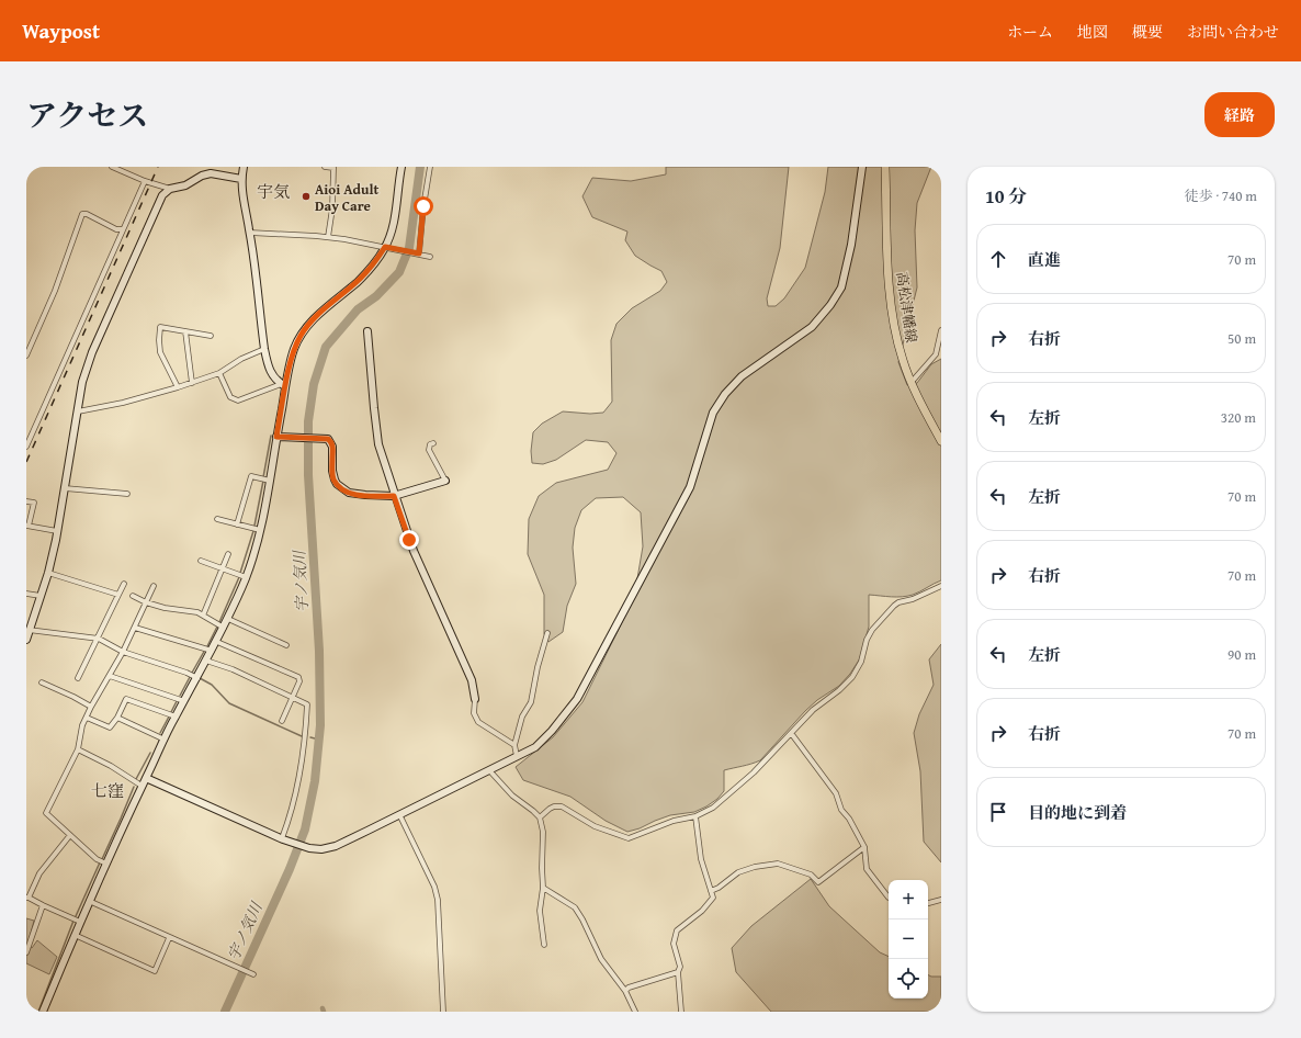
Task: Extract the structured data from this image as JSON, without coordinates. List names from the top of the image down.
{
  "streets": {
    "main road": ["高松津幡線"]
  },
  "districts": ["宇気", "七窪"],
  "water": ["宇ノ気川"],
  "places": ["Aioi Adult Day Care"],
  "page": {
    "header": "Waypost",
    "nav": [
      "ホーム",
      "地図",
      "概要",
      "お問い合わせ"
    ],
    "title": "アクセス",
    "buttons": "経路",
    "heading": ["10 分", "徒歩 · 740 m"],
    "list": [
      ["直進", "70 m"],
      ["右折", "50 m"],
      ["左折", "320 m"],
      ["左折", "70 m"],
      ["右折", "70 m"],
      ["左折", "90 m"],
      ["右折", "70 m"],
      "目的地に到着"
    ],
    "map_buttons": ["+", "−"]
  }
}
